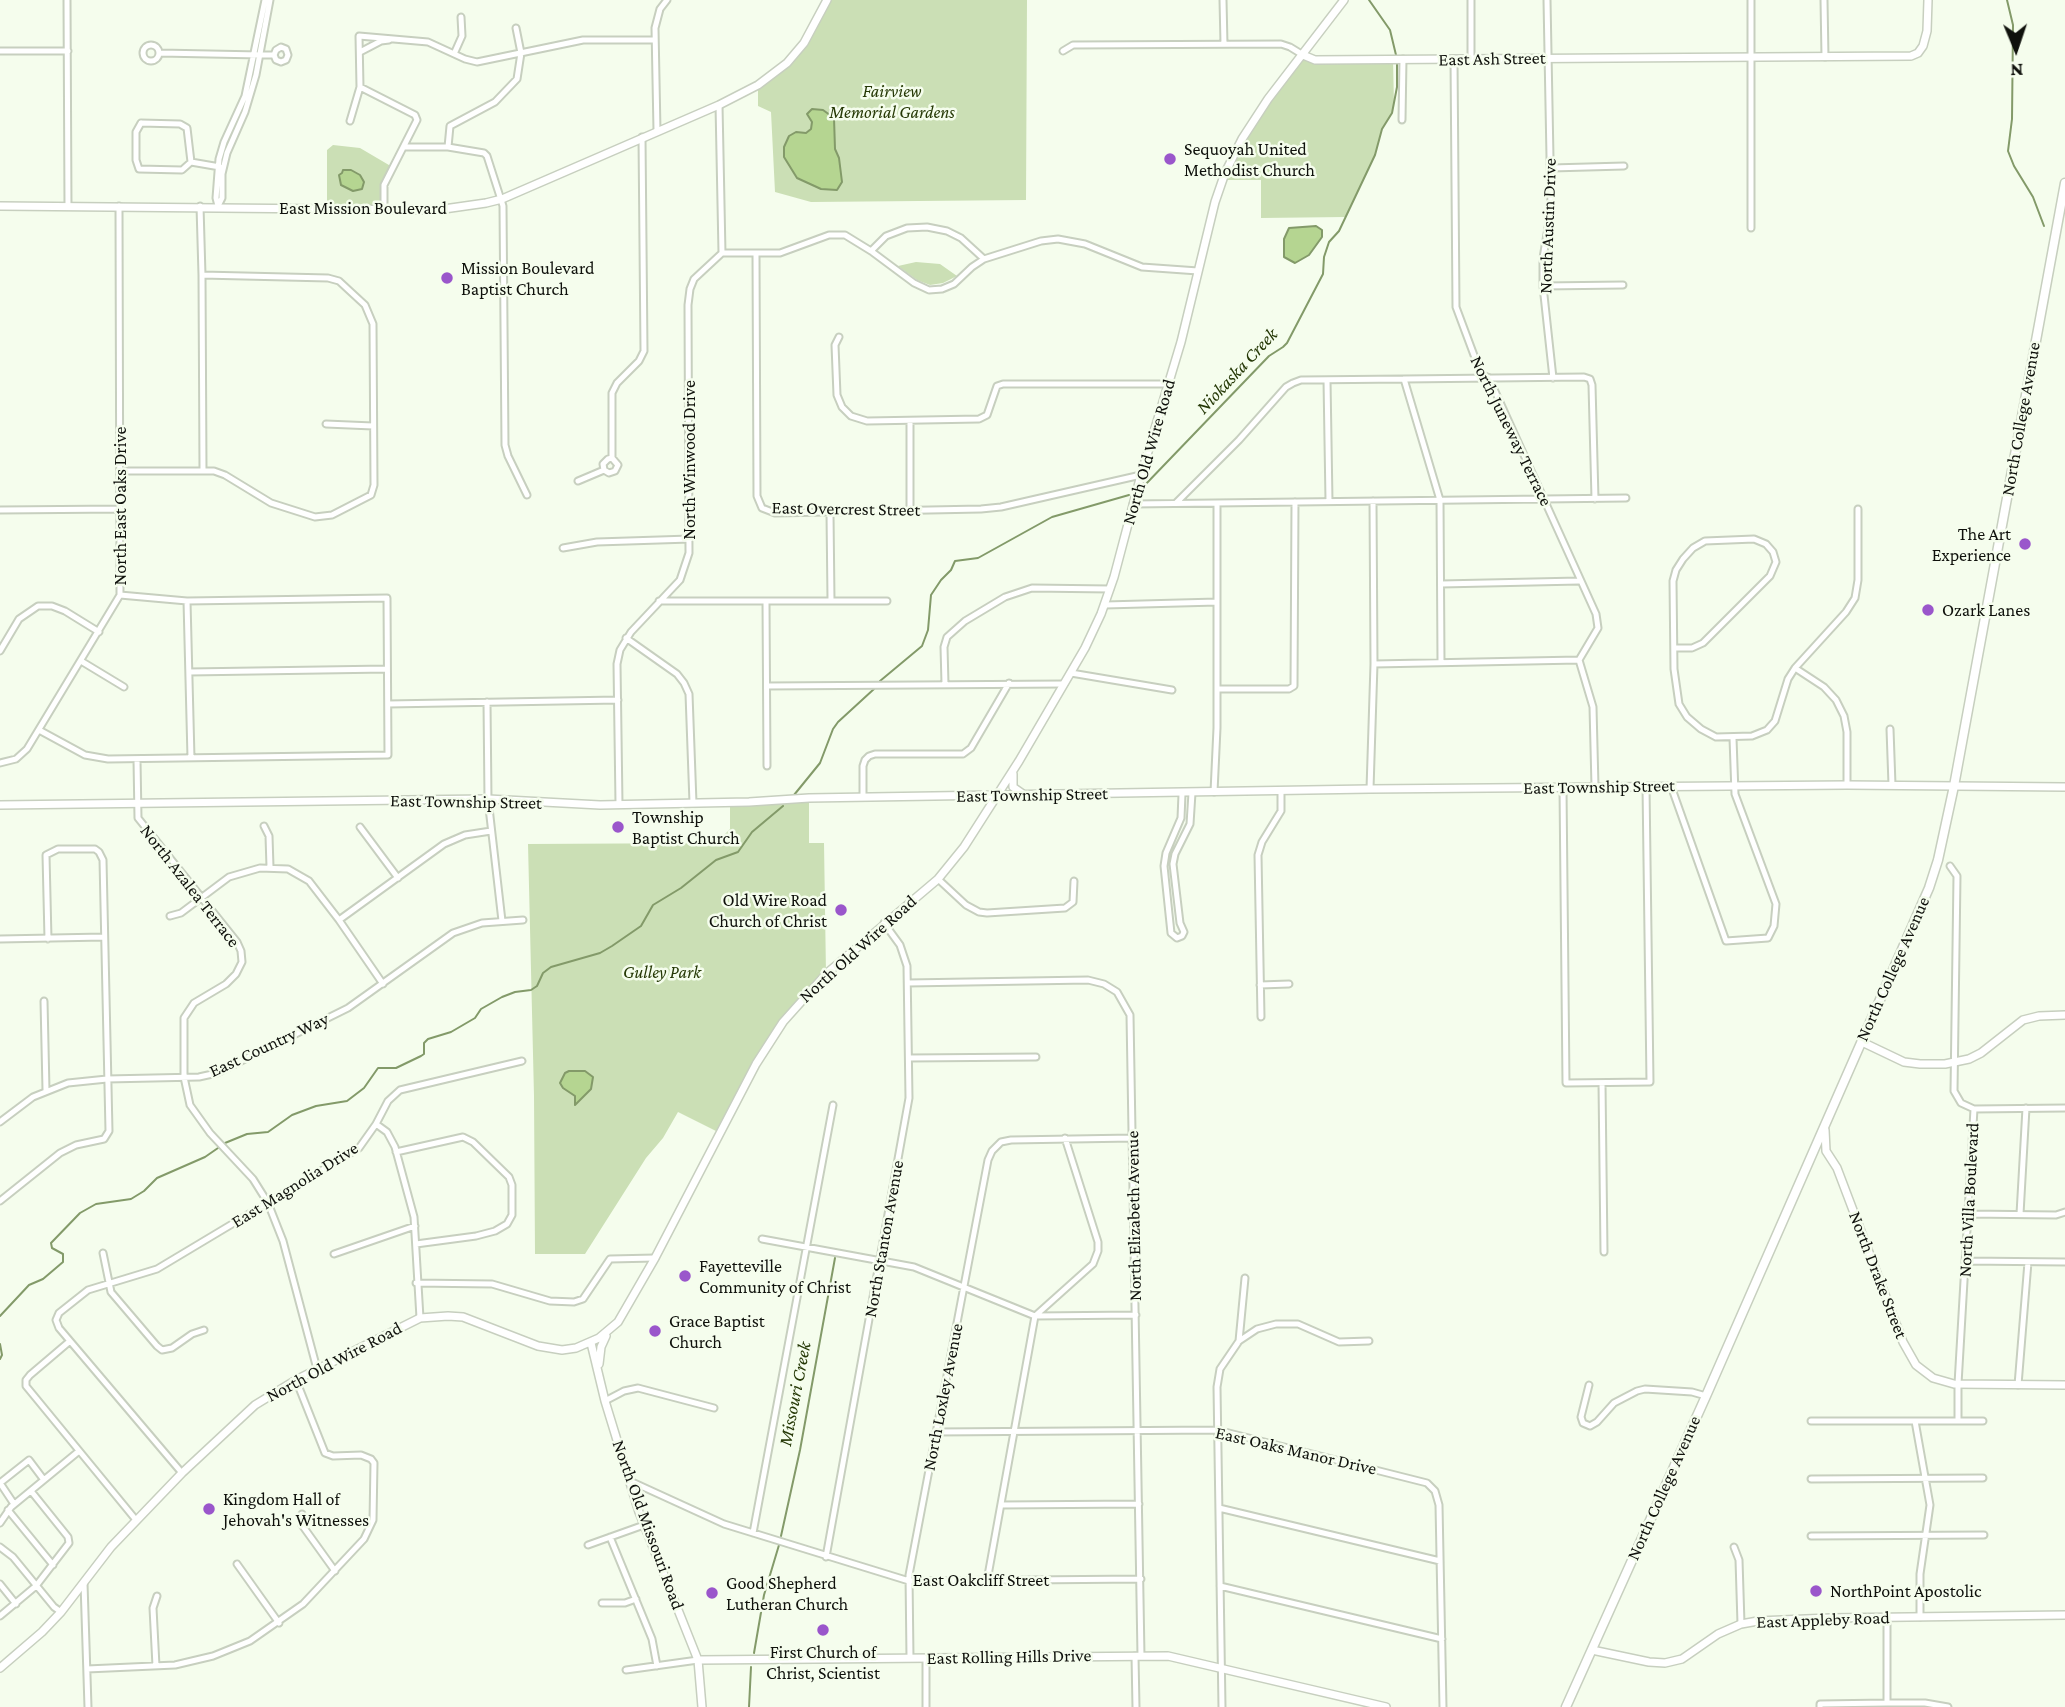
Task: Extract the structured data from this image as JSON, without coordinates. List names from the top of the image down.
{
  "streets": {
    "main road": ["North College Avenue"],
    "street": [
      "East Ash Street",
      "East Mission Boulevard",
      "North Austin Drive",
      "North Juneway Terrace",
      "North Old Wire Road",
      "North Winwood Drive",
      "North East Oaks Drive",
      "East Overcrest Street",
      "East Township Street",
      "North Azalea Terrace",
      "East Country Way",
      "East Magnolia Drive",
      "North Villa Boulevard",
      "North Elizabeth Avenue",
      "North Stanton Avenue",
      "North Drake Street",
      "North Loxley Avenue",
      "East Oaks Manor Drive",
      "North Old Missouri Road",
      "East Oakcliff Street",
      "East Appleby Road",
      "East Rolling Hills Drive"
    ]
  },
  "crossings": [
    ["East Ash Street", "North Austin Drive"],
    ["East Ash Street", "North Juneway Terrace"],
    ["East Ash Street", "North Old Wire Road"],
    ["East Mission Boulevard", "North East Oaks Drive"],
    ["North College Avenue", "East Township Street"],
    ["North College Avenue", "North Drake Street"],
    ["North College Avenue", "East Appleby Road"],
    ["North Old Wire Road", "East Overcrest Street"],
    ["North Old Wire Road", "East Township Street"],
    ["North Old Wire Road", "North Azalea Terrace"],
    ["North Old Wire Road", "North Stanton Avenue"],
    ["North Old Wire Road", "North Old Missouri Road"],
    ["North Winwood Drive", "East Township Street"],
    ["East Township Street", "North Azalea Terrace"],
    ["North Azalea Terrace", "East Country Way"],
    ["North Azalea Terrace", "East Magnolia Drive"],
    ["North Villa Boulevard", "North Drake Street"],
    ["North Elizabeth Avenue", "North Stanton Avenue"],
    ["North Elizabeth Avenue", "East Oaks Manor Drive"],
    ["North Elizabeth Avenue", "East Oakcliff Street"],
    ["North Elizabeth Avenue", "East Rolling Hills Drive"],
    ["North Stanton Avenue", "East Oakcliff Street"],
    ["North Loxley Avenue", "East Oaks Manor Drive"],
    ["North Loxley Avenue", "East Oakcliff Street"],
    ["North Loxley Avenue", "East Rolling Hills Drive"],
    ["North Old Missouri Road", "East Oakcliff Street"],
    ["North Old Missouri Road", "East Rolling Hills Drive"]
  ],
  "water": ["Niokaska Creek", "Missouri Creek"],
  "parks": ["Fairview Memorial Gardens", "Gulley Park"],
  "places": [
    "Sequoyah United Methodist Church",
    "Mission Boulevard Baptist Church",
    "The Art Experience",
    "Ozark Lanes",
    "Township Baptist Church",
    "Old Wire Road Church of Christ",
    "Fayetteville Community of Christ",
    "Grace Baptist Church",
    "Kingdom Hall of Jehovah's Witnesses",
    "NorthPoint Apostolic",
    "Good Shepherd Lutheran Church",
    "First Church of Christ, Scientist"
  ],
  "north": "bottom"
}
